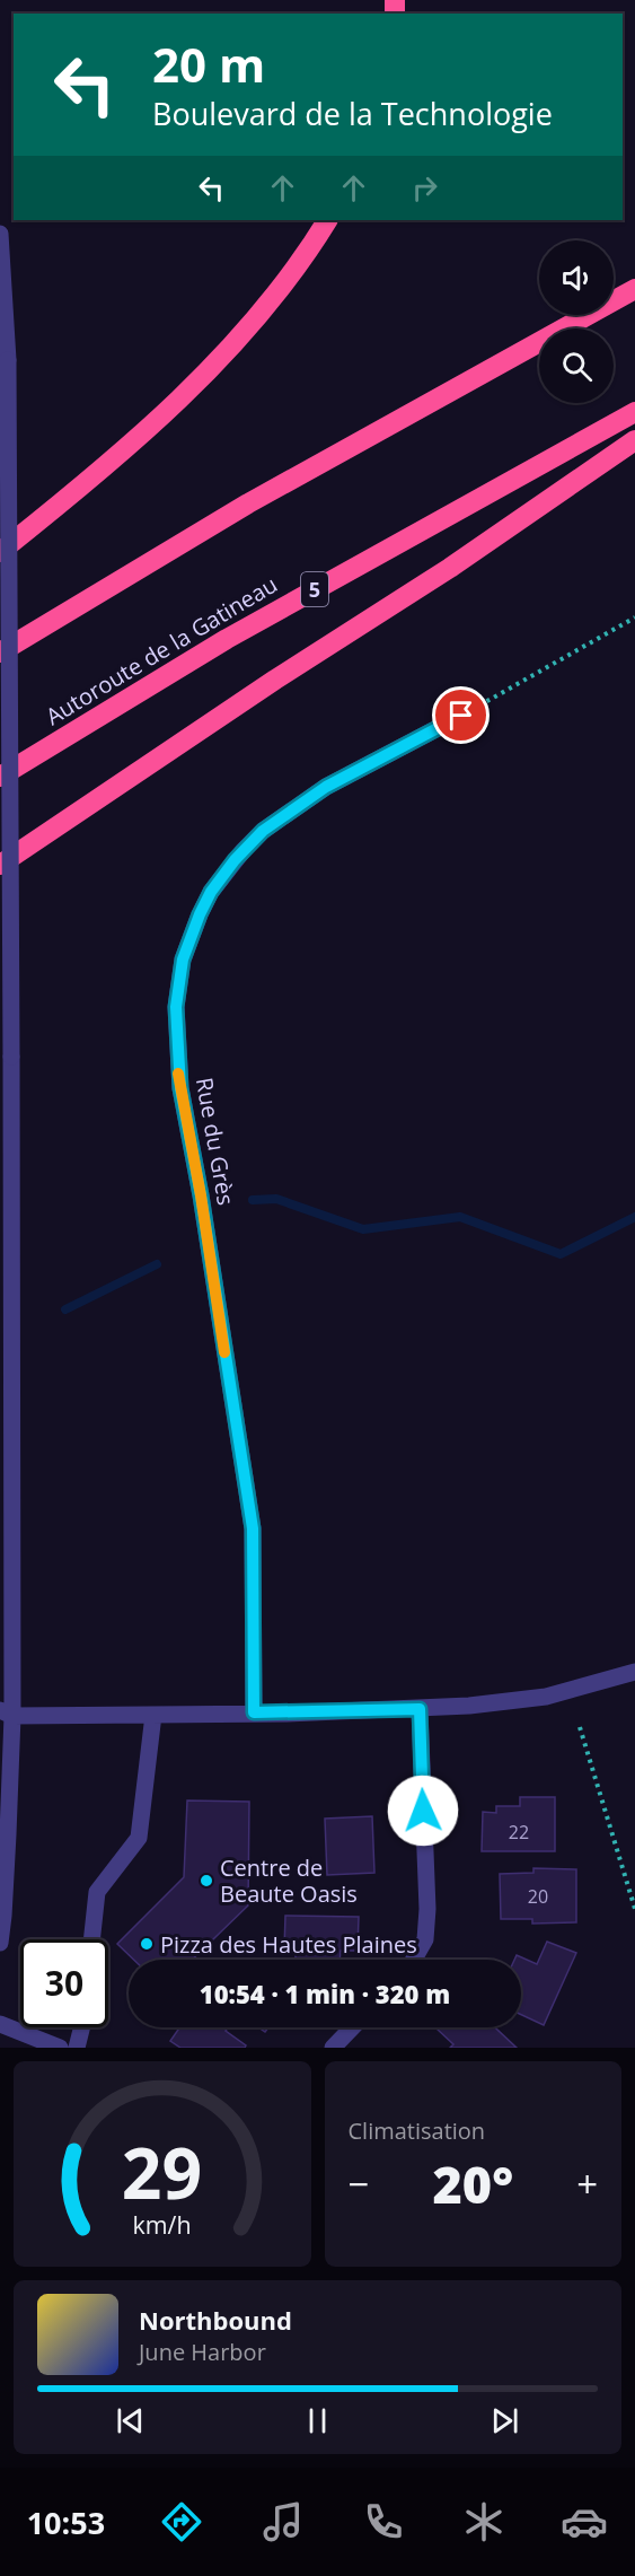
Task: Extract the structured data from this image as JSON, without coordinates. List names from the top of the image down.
{
  "streets": {
    "highway": ["5", "Autoroute de la Gatineau"],
    "street": ["Rue du Grès"]
  },
  "places": ["Centre de Beaute Oasis", "Pizza des Hautes Plaines"],
  "house_numbers": ["22", "20"],
  "page": {
    "turn": ["20 m", "Boulevard de la Technologie"],
    "limit": "30",
    "trip": "10:54 · 1 min · 320 m",
    "tile": "Climatisation",
    "heat": ["−", "20°", "+"],
    "song": ["Northbound", "June Harbor"],
    "tabs": "10:53",
    "gauge": ["29", "km/h"]
  }
}
